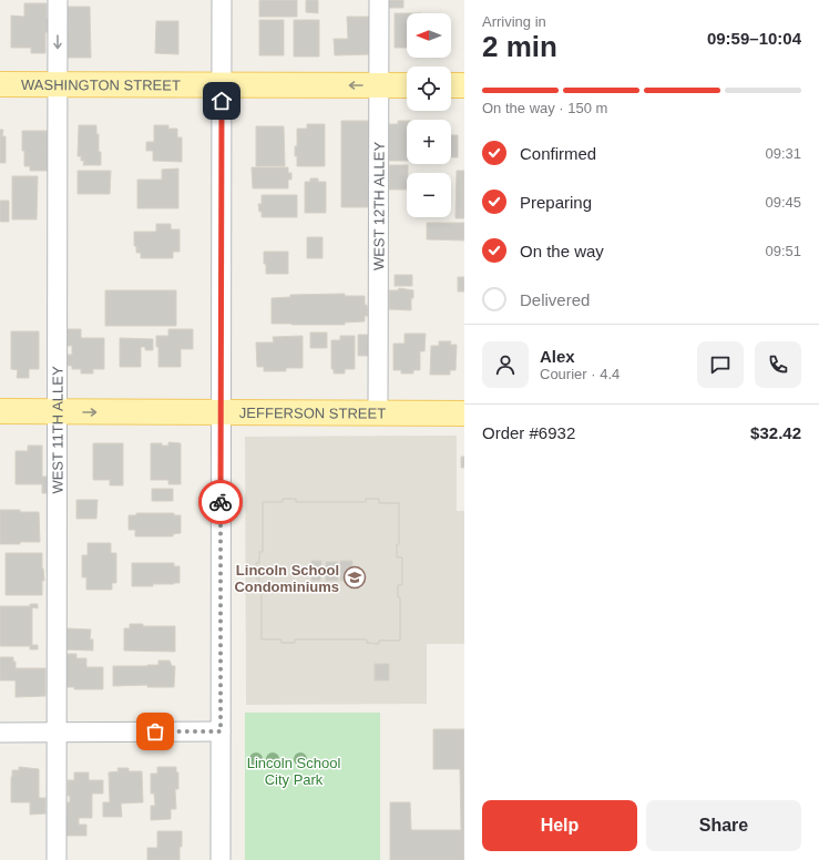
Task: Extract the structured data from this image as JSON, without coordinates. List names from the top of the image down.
{
  "streets": {
    "main road": ["WASHINGTON STREET", "JEFFERSON STREET"],
    "street": ["WEST 12TH ALLEY", "WEST 11TH ALLEY"]
  },
  "crossings": [
    ["WASHINGTON STREET", "WEST 12TH ALLEY"],
    ["WASHINGTON STREET", "WEST 11TH ALLEY"],
    ["WEST 12TH ALLEY", "JEFFERSON STREET"],
    ["JEFFERSON STREET", "WEST 11TH ALLEY"]
  ],
  "one_way": ["WASHINGTON STREET", "JEFFERSON STREET"],
  "parks": ["Lincoln School City Park"],
  "places": {
    "school or university": ["Lincoln School Condominiums"]
  },
  "north": "left",
  "page": {
    "heading": ["2 min", "Arriving in", "09:59–10:04"],
    "panel": [
      "Alex",
      "Courier · 4.4",
      "Order #6932",
      "$32.42"
    ],
    "map_buttons": ["+", "−"],
    "bar": "On the way · 150 m",
    "list": [
      ["Confirmed", "09:31"],
      ["Preparing", "09:45"],
      ["On the way", "09:51"],
      "Delivered"
    ],
    "buttons": ["Help", "Share"]
  }
}
